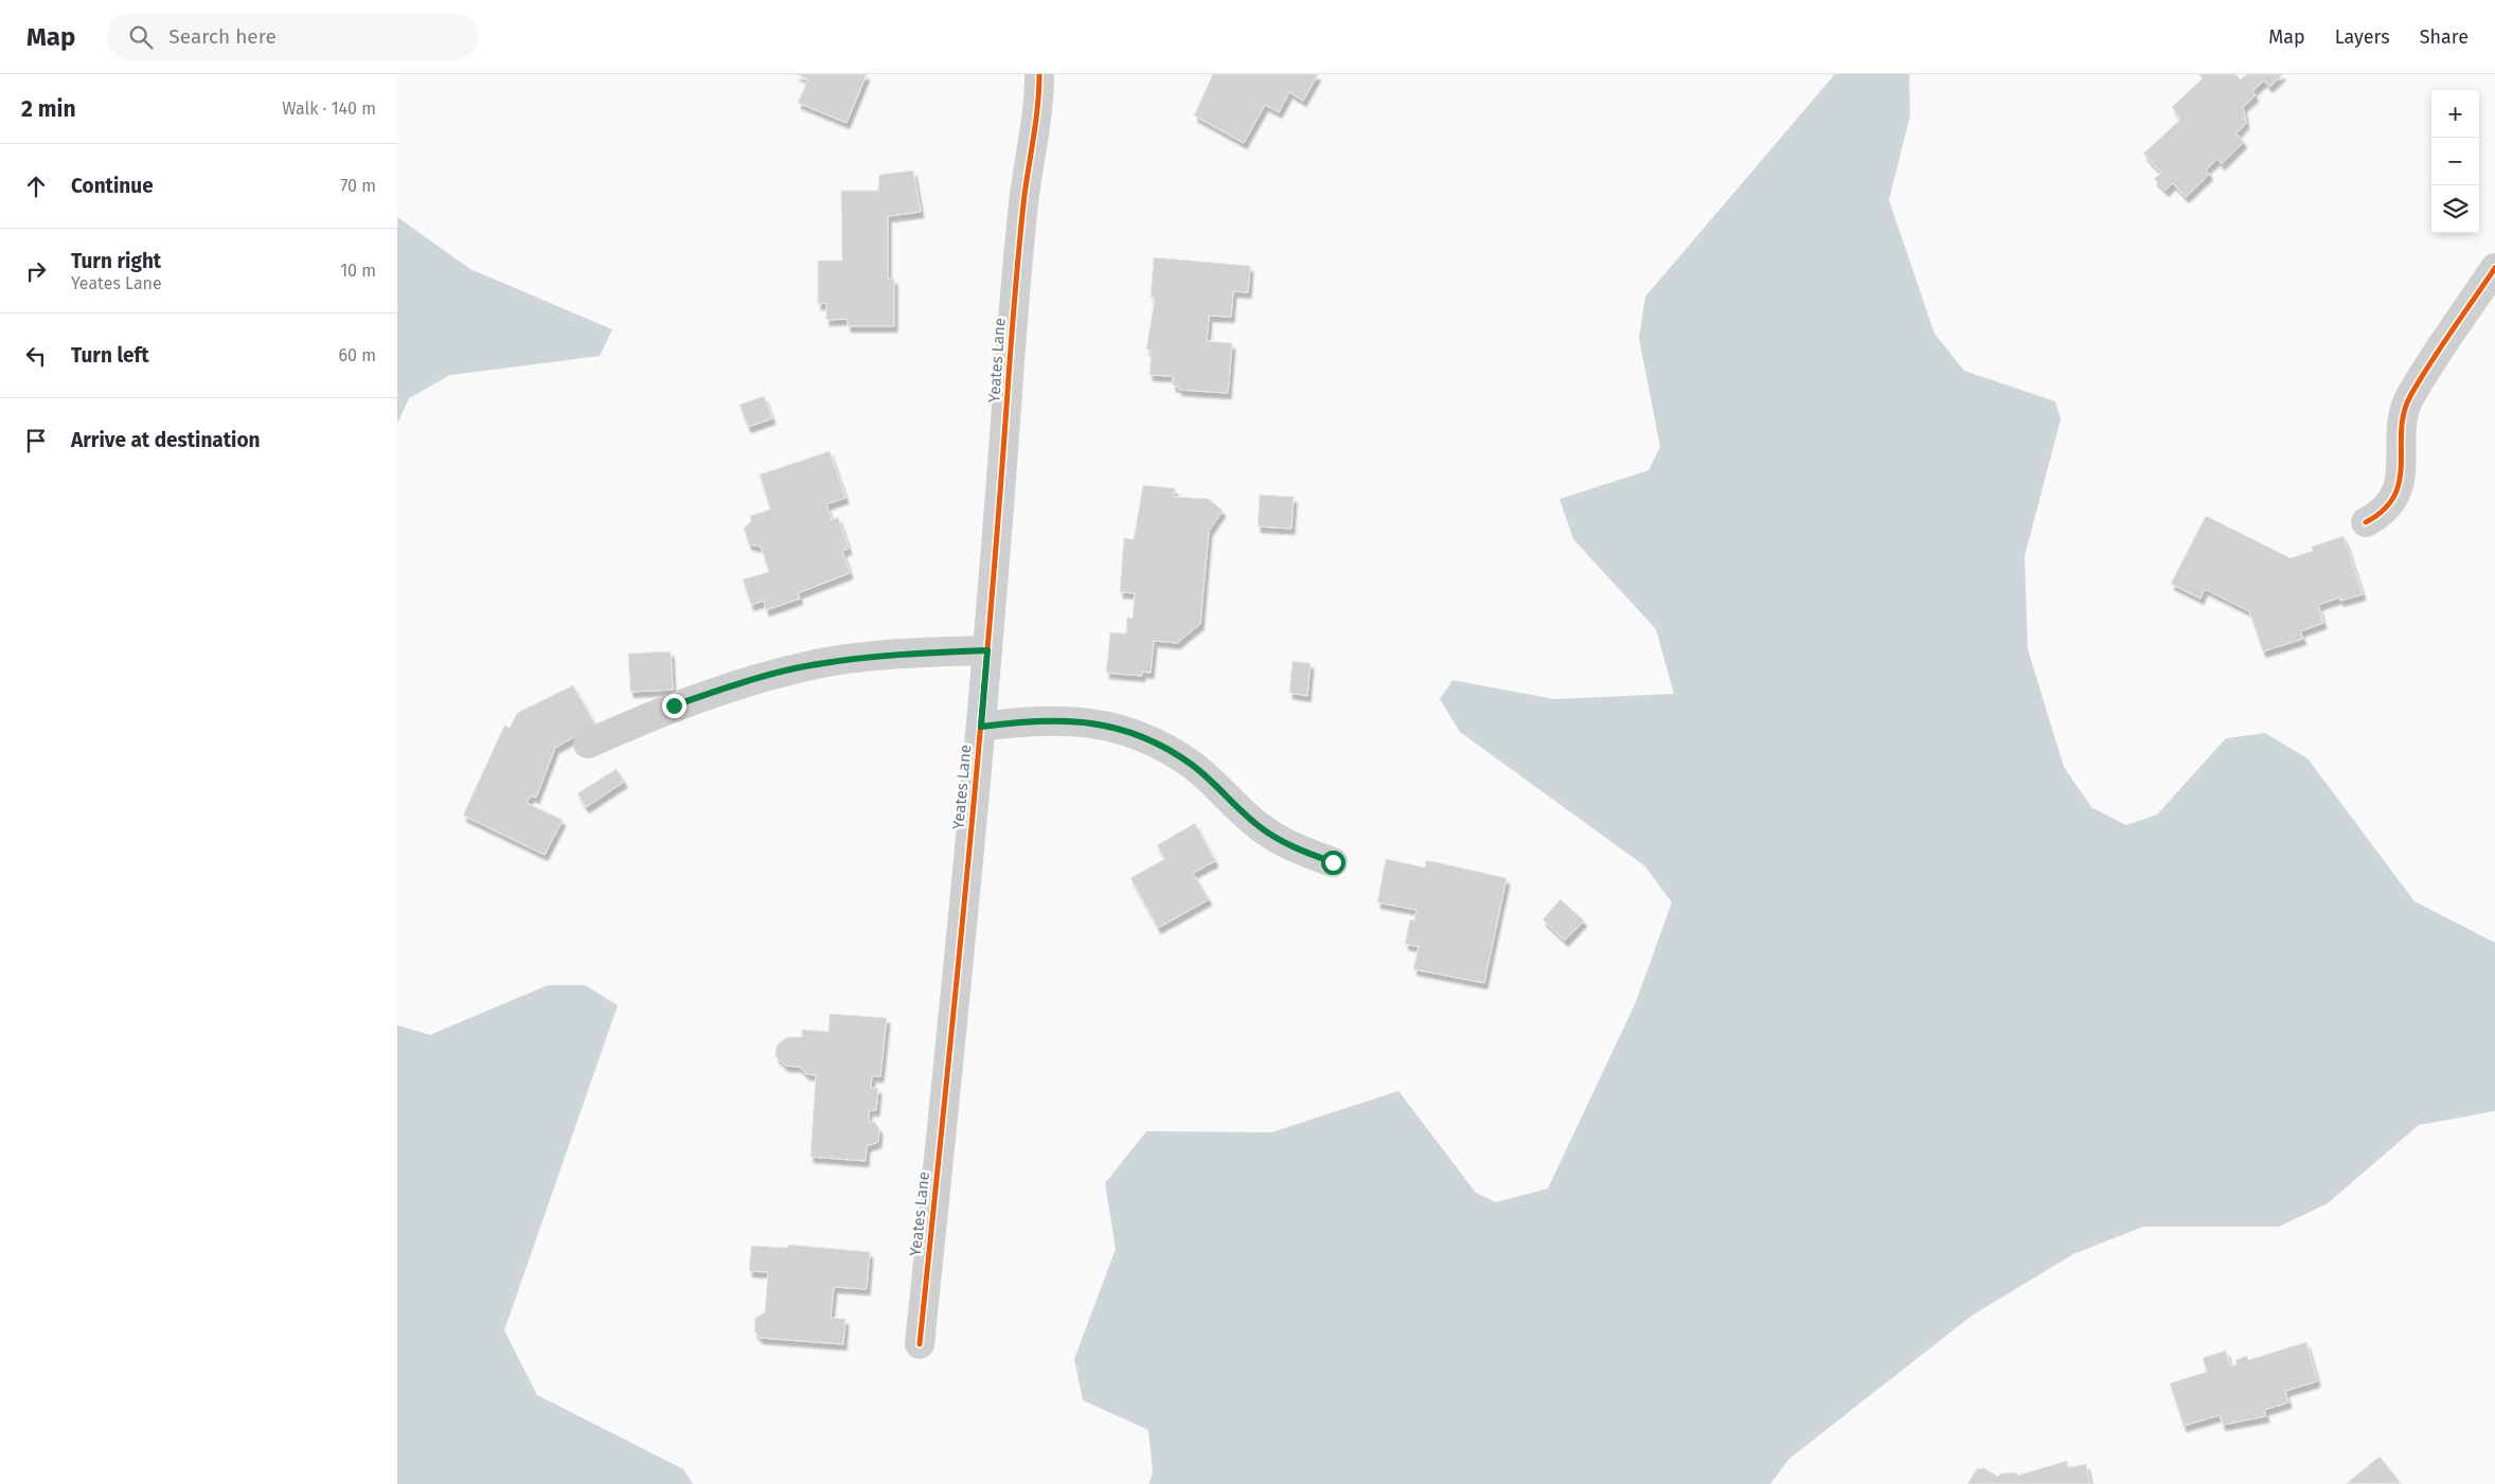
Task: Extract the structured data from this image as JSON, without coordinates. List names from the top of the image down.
{
  "streets": {
    "street": ["Yeates Lane"]
  },
  "page": {
    "header": "Map",
    "search": "Search here",
    "nav": ["Map", "Layers", "Share"],
    "heading": ["2 min", "Walk · 140 m"],
    "map_buttons": ["+", "−"],
    "list": [
      ["Continue", "70 m"],
      ["Turn right", "Yeates Lane", "10 m"],
      ["Turn left", "60 m"],
      "Arrive at destination"
    ]
  }
}
